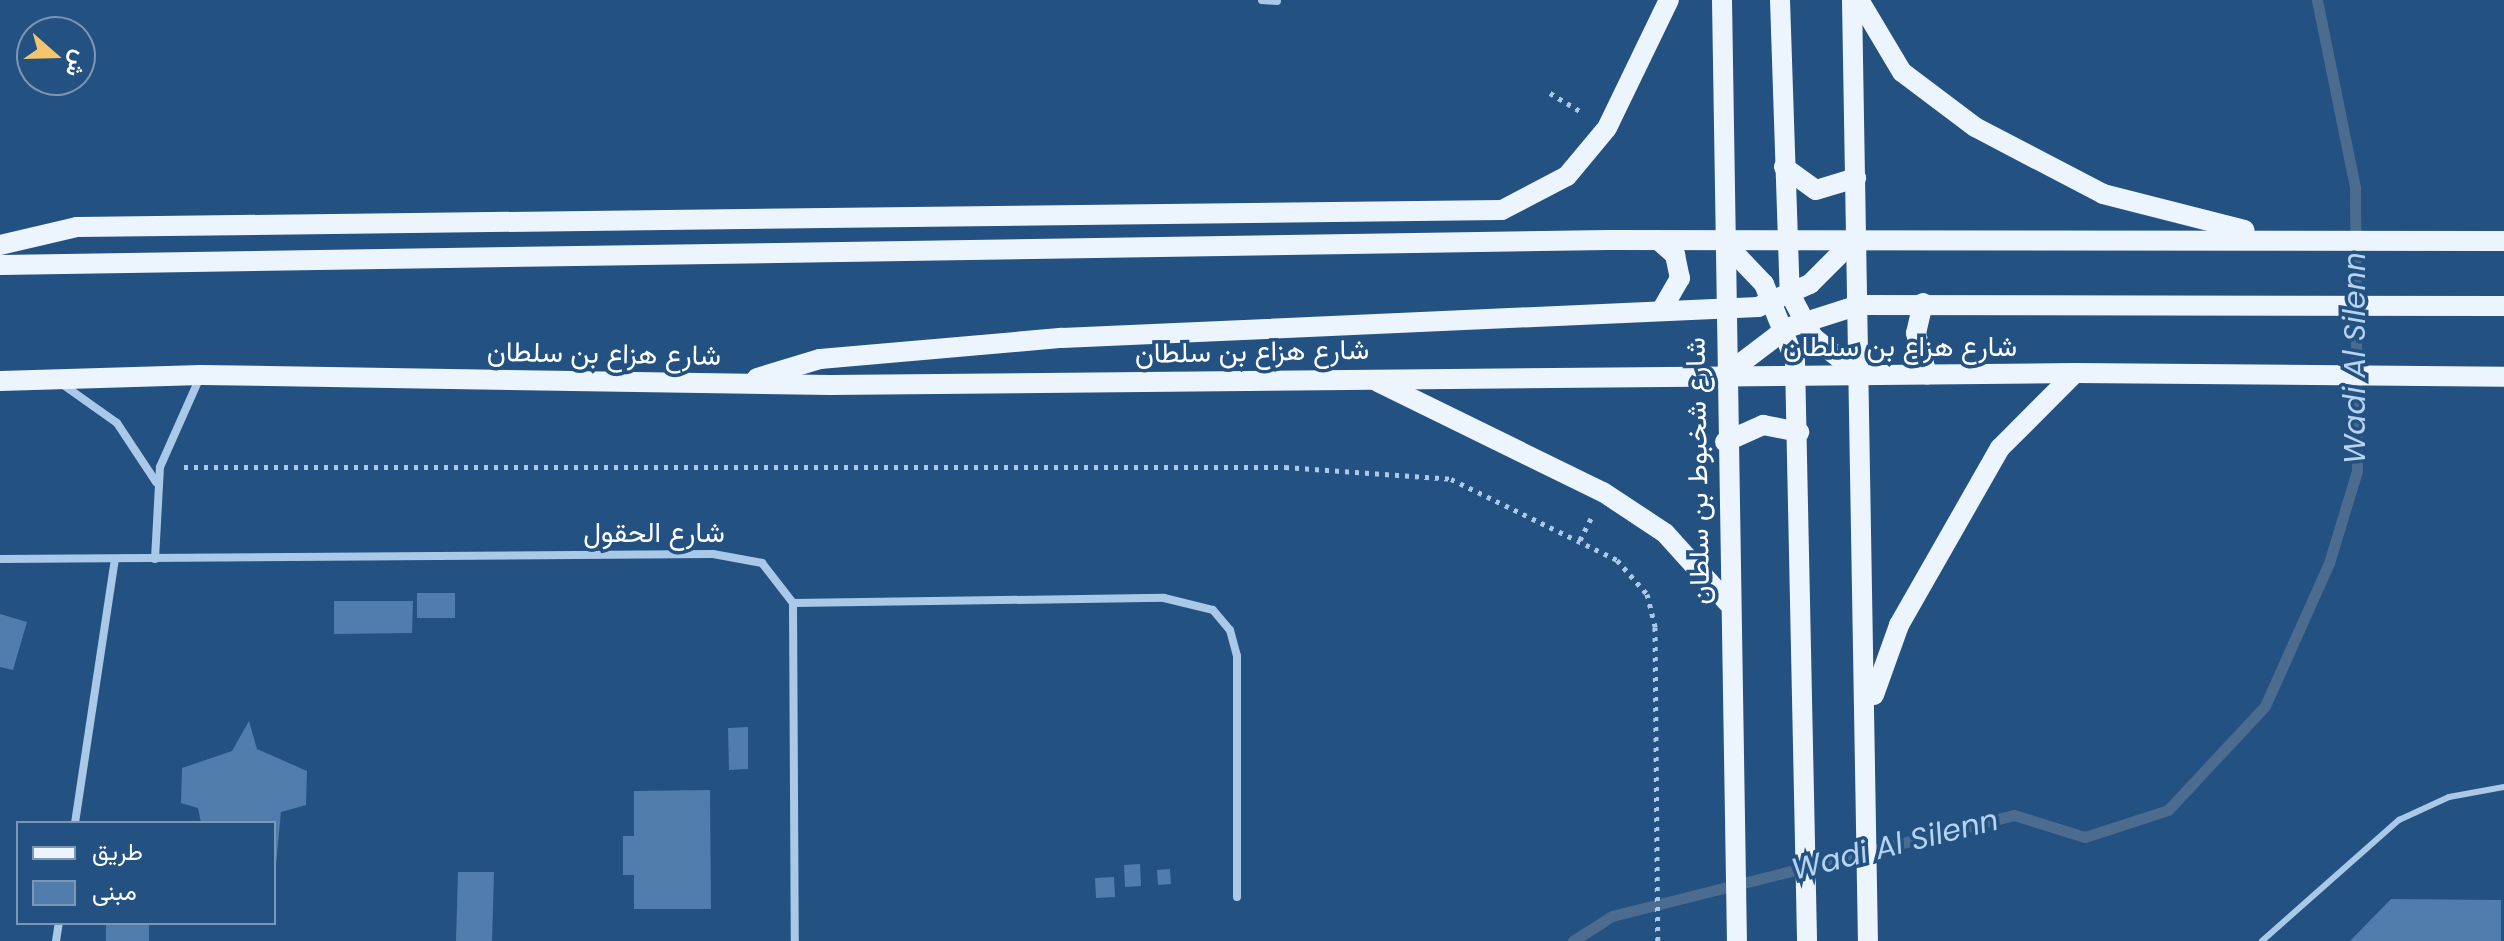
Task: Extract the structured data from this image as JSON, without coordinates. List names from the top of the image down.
{
  "streets": {
    "main road": ["شارع هزاع بن سلطان", "شارع شخبوط بن سلطان"],
    "street": ["شارع الحقول"]
  },
  "crossings": [
    ["شارع هزاع بن سلطان", "شارع شخبوط بن سلطان"]
  ],
  "water": ["Wadi Al Silenn"],
  "legend": ["طريق", "مبنى"],
  "north": "right"
}
